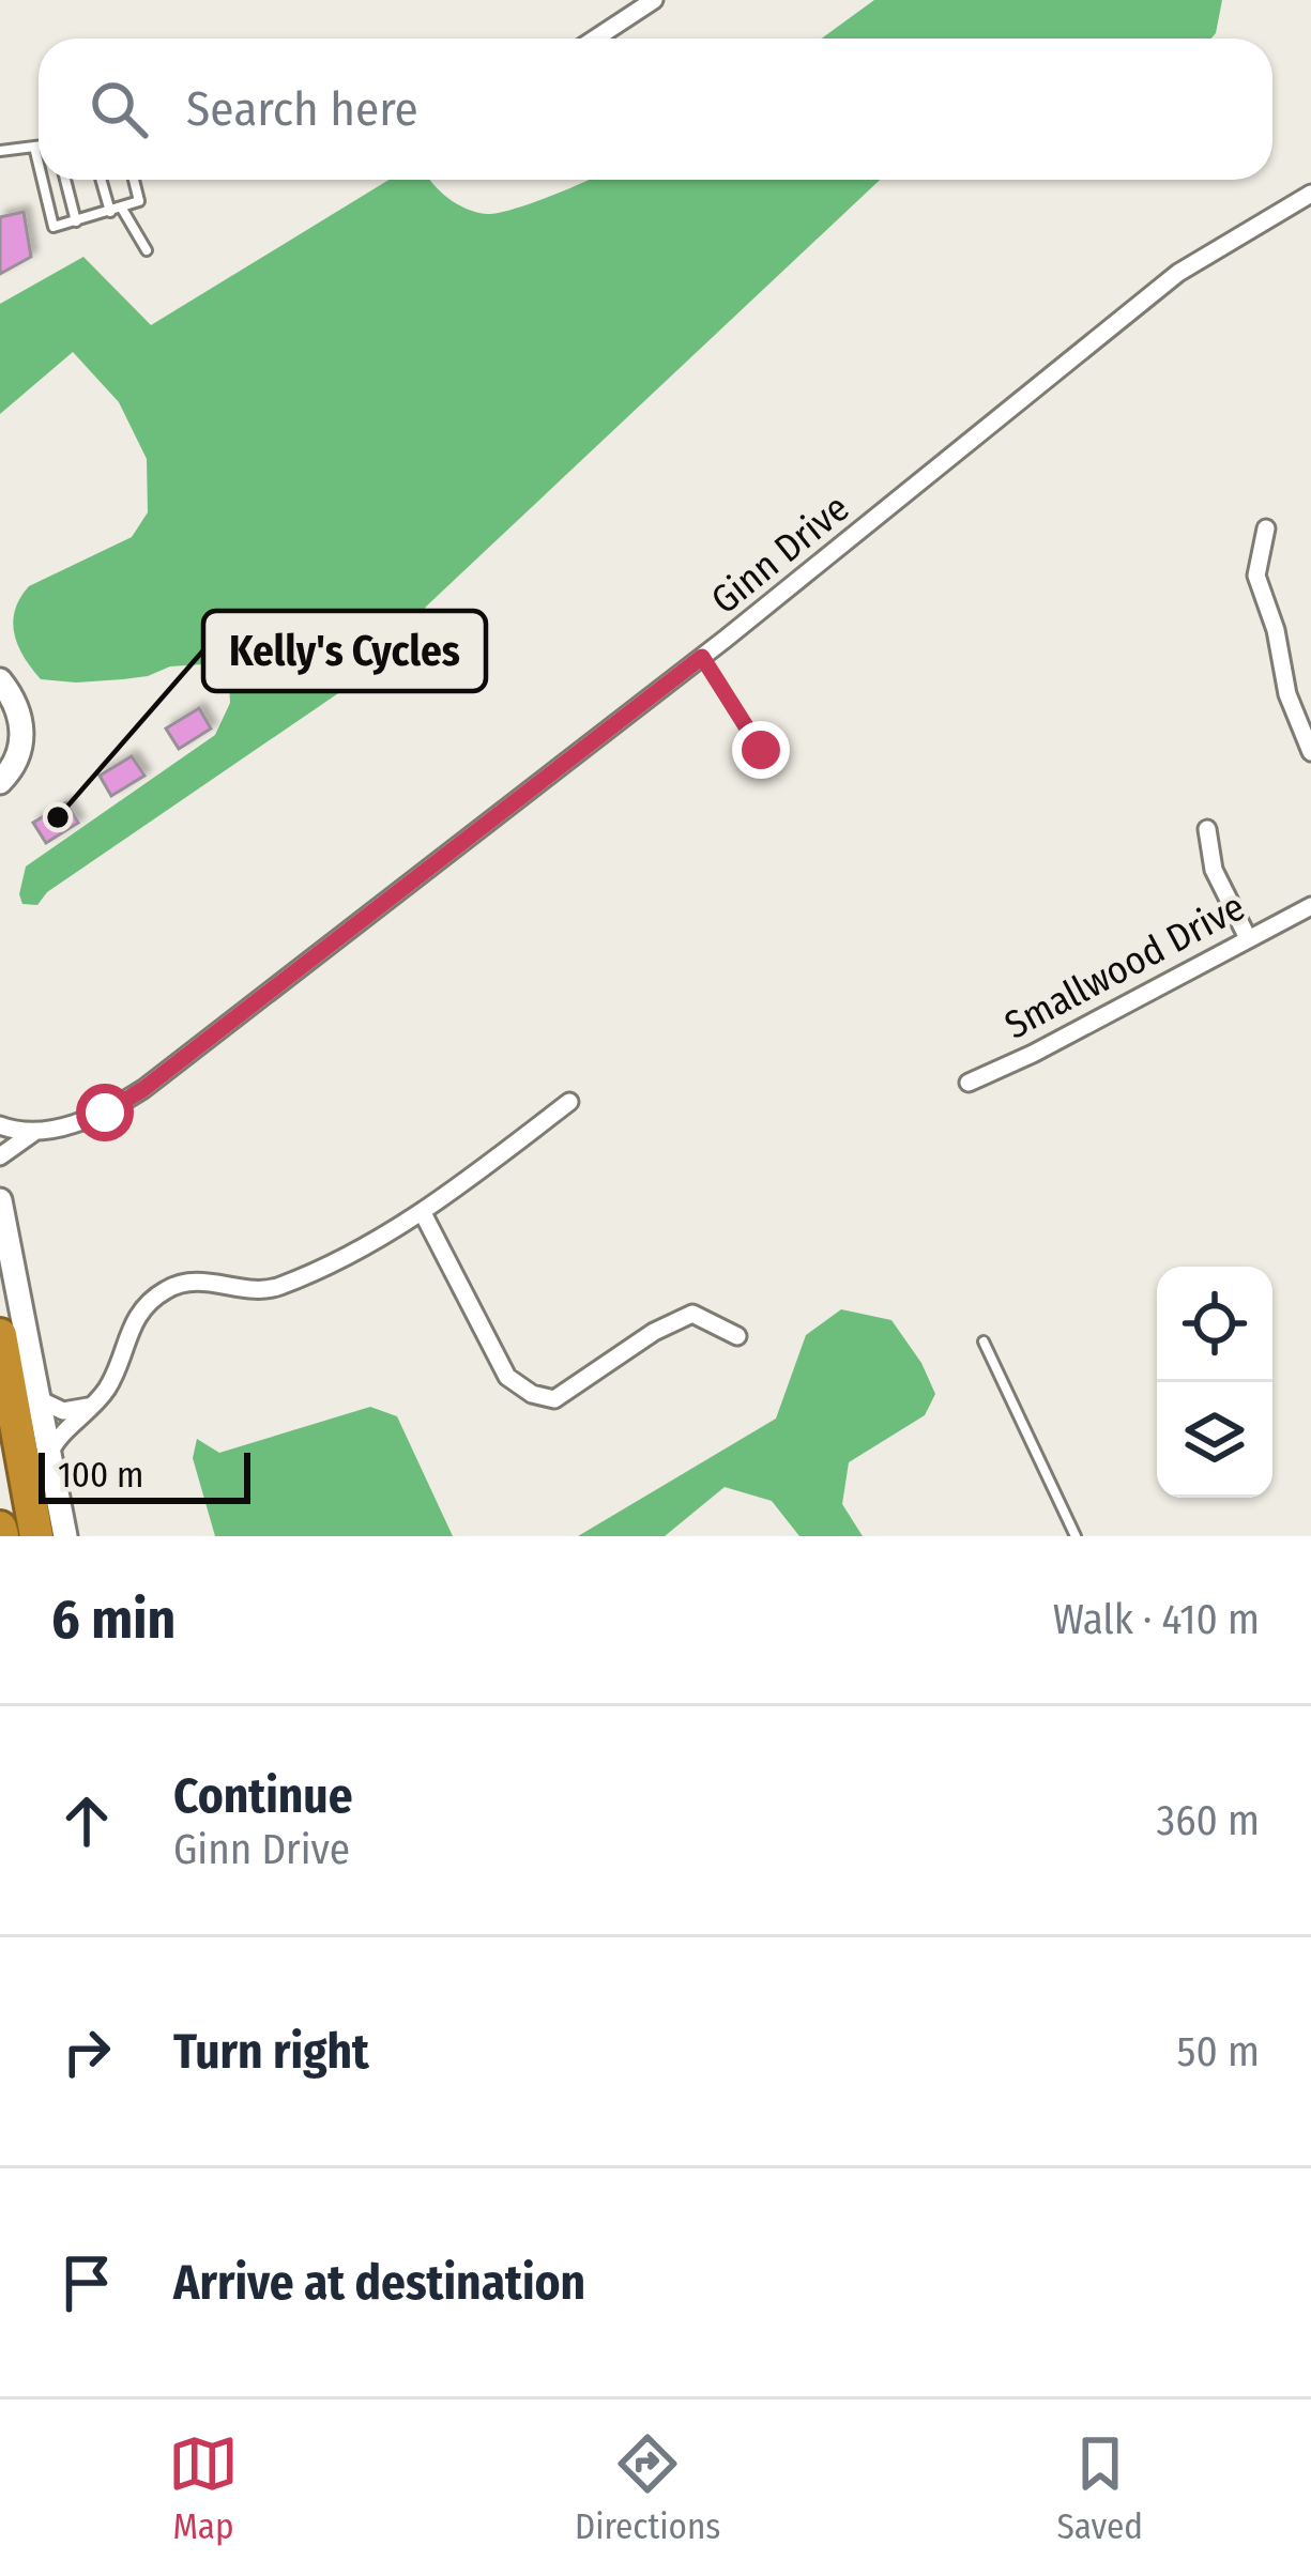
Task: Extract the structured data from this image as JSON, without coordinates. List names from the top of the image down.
{
  "streets": {
    "street": ["Ginn Drive", "Smallwood Drive"]
  },
  "places": ["Kelly's Cycles"],
  "scale_bar": "100 m",
  "page": {
    "search": "Search here",
    "scale": "100 m",
    "heading": ["6 min", "Walk · 410 m"],
    "list": [
      ["Continue", "Ginn Drive", "360 m"],
      ["Turn right", "50 m"],
      "Arrive at destination"
    ],
    "nav": ["Map", "Directions", "Saved"]
  }
}
